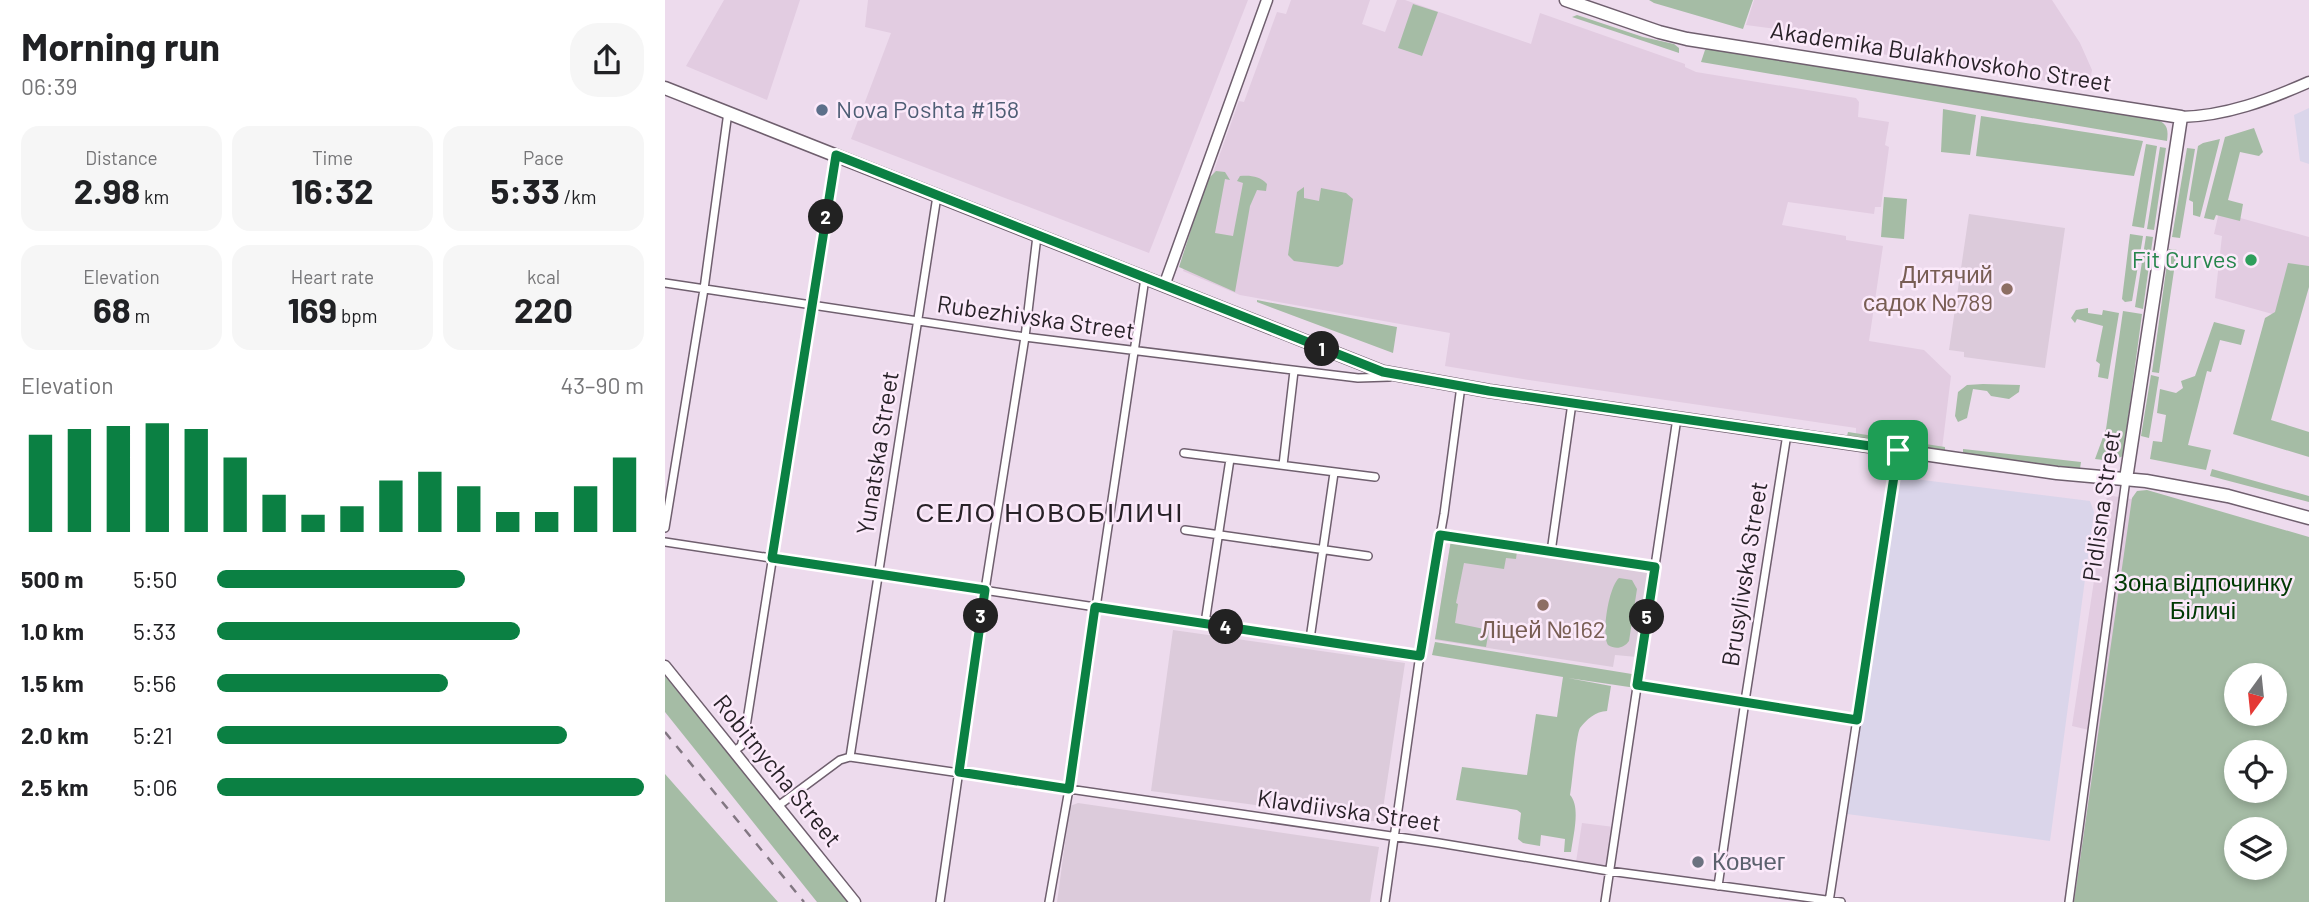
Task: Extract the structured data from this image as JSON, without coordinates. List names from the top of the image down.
{
  "streets": {
    "main road": ["Akademika Bulakhovskoho Street", "Pidlisna Street"],
    "street": [
      "Rubezhivska Street",
      "Yunatska Street",
      "Brusylivska Street",
      "Robitnycha Street",
      "Klavdiivska Street"
    ]
  },
  "crossings": [
    ["Akademika Bulakhovskoho Street", "Pidlisna Street"],
    ["Rubezhivska Street", "Yunatska Street"],
    ["Yunatska Street", "Klavdiivska Street"],
    ["Brusylivska Street", "Klavdiivska Street"]
  ],
  "districts": ["СЕЛО НОВОБІЛИЧІ"],
  "parks": ["Зона відпочинку Біличі"],
  "places": [
    "Nova Poshta #158",
    "Fit Curves",
    "Дитячий садок №789",
    "Ліцей №162",
    "Ковчег"
  ],
  "north": "bottom",
  "page": {
    "heading": ["Morning run", "06:39"],
    "stats": [
      ["Distance", "2.98 km"],
      ["Time", "16:32"],
      ["Pace", "5:33 /km"],
      ["Elevation", "68 m"],
      ["Heart rate", "169 bpm"],
      ["kcal", "220"]
    ],
    "pins": [
      "2",
      "1",
      "3",
      "5",
      "4"
    ],
    "chart": ["Elevation", "43–90 m"],
    "list": [
      {
        "name": "500 m",
        "note": "5:50"
      },
      {
        "name": "1.0 km",
        "note": "5:33"
      },
      {
        "name": "1.5 km",
        "note": "5:56"
      },
      {
        "name": "2.0 km",
        "note": "5:21"
      },
      {
        "name": "2.5 km",
        "note": "5:06"
      }
    ]
  }
}
